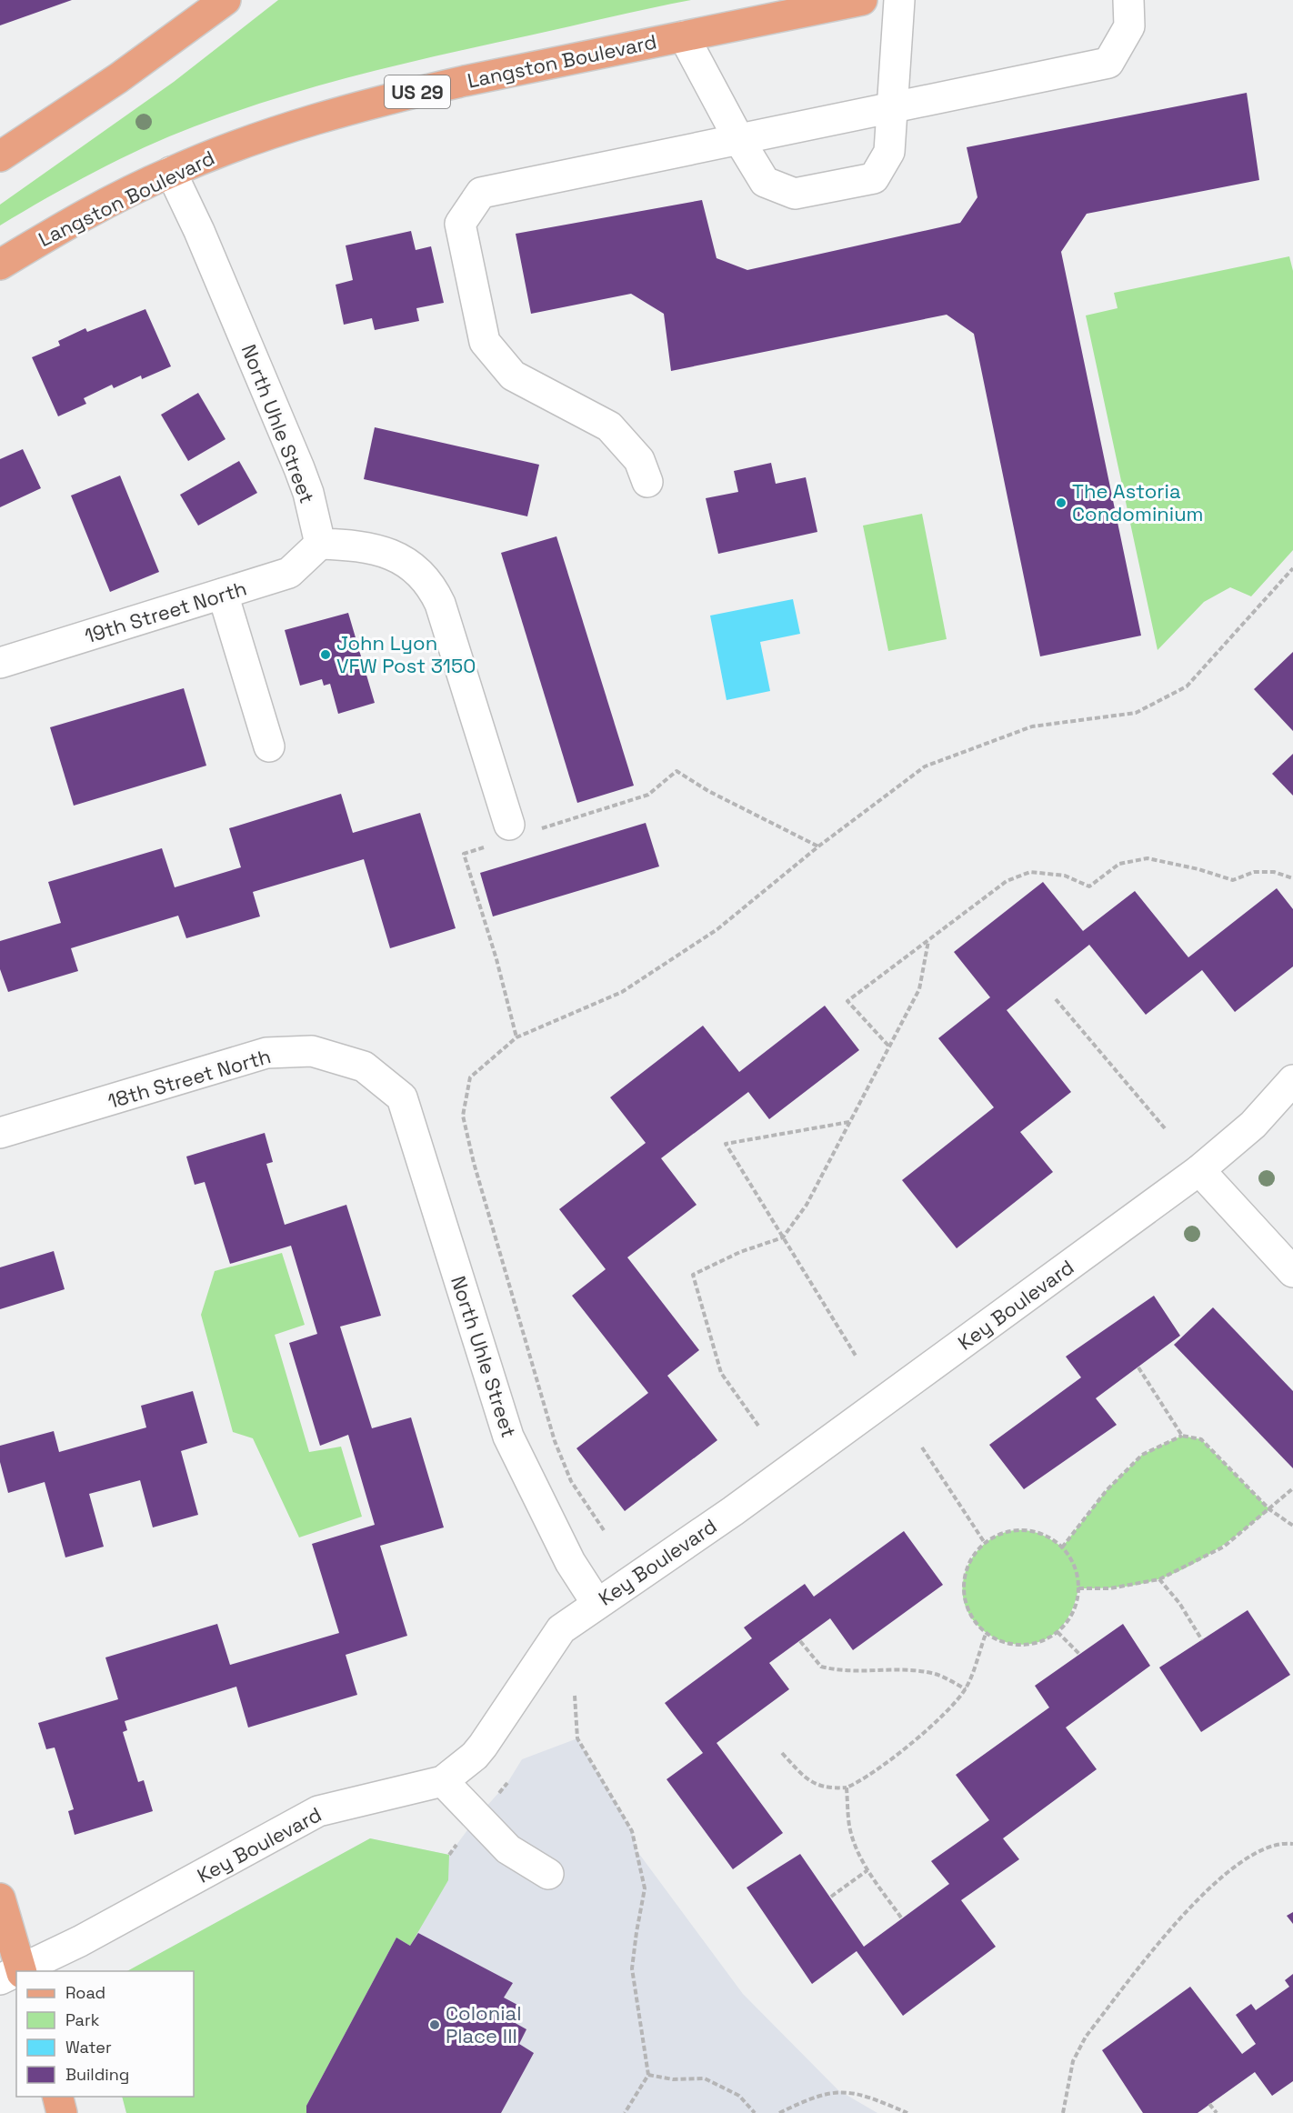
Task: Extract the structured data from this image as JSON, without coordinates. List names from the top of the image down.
{
  "streets": {
    "main road": ["Langston Boulevard", "US 29"],
    "street": [
      "North Uhle Street",
      "19th Street North",
      "18th Street North",
      "Key Boulevard"
    ]
  },
  "crossings": [
    ["Langston Boulevard", "North Uhle Street"],
    ["North Uhle Street", "19th Street North"],
    ["North Uhle Street", "18th Street North"],
    ["North Uhle Street", "Key Boulevard"]
  ],
  "places": ["The Astoria Condominium", "John Lyon VFW Post 3150", "Colonial Place III"],
  "legend": [
    "Road",
    "Park",
    "Water",
    "Building"
  ]
}
